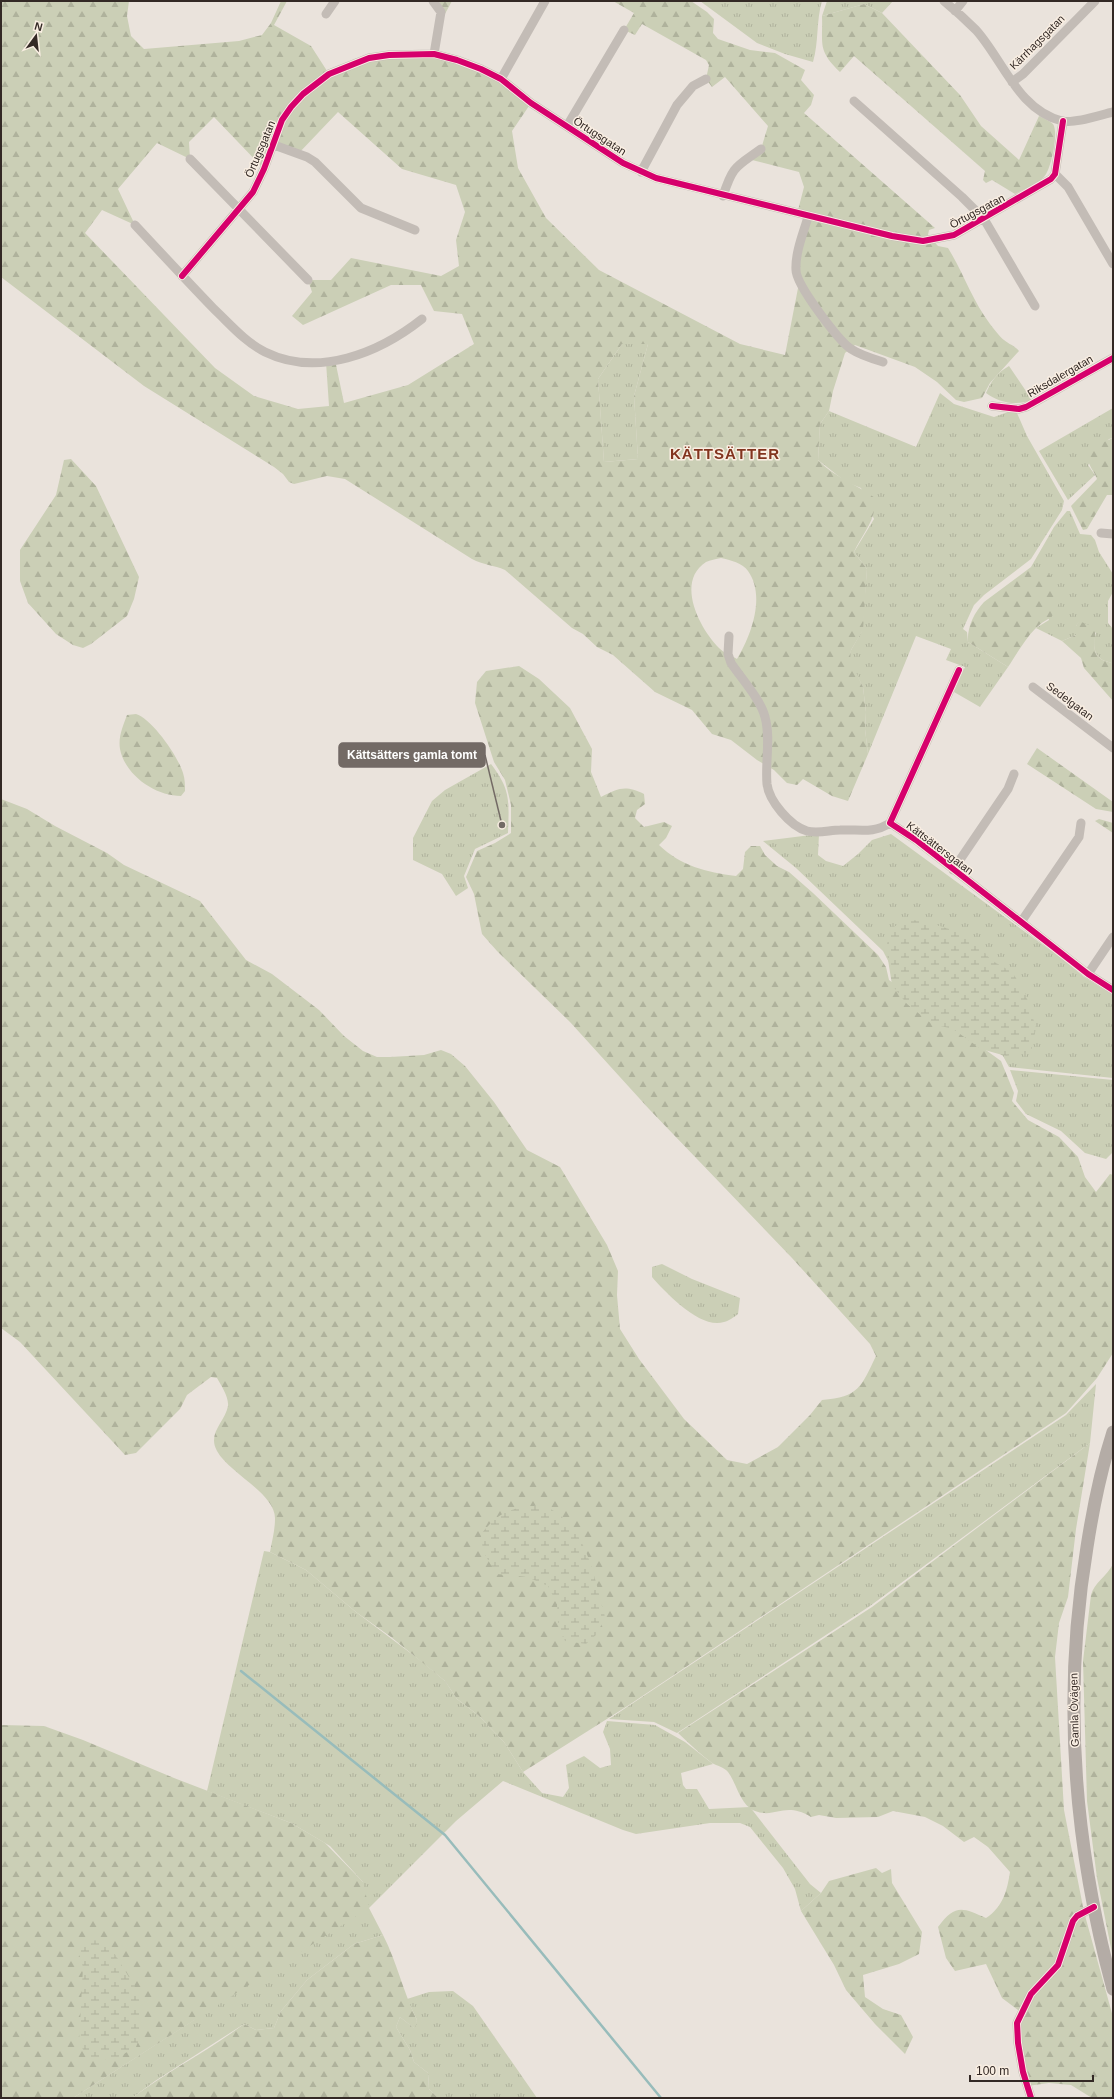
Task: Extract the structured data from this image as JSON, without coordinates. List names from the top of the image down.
{
  "streets": {
    "main road": ["Gamla Övägen"],
    "street": [
      "Kärrhagsgatan",
      "Örtugsgatan",
      "Riksdalergatan",
      "Sedelgatan",
      "Kättsättersgatan"
    ]
  },
  "districts": ["KÄTTSÄTTER"],
  "places": ["Kättsätters gamla tomt"],
  "scale_bar": "100 m",
  "north": "top"
}
